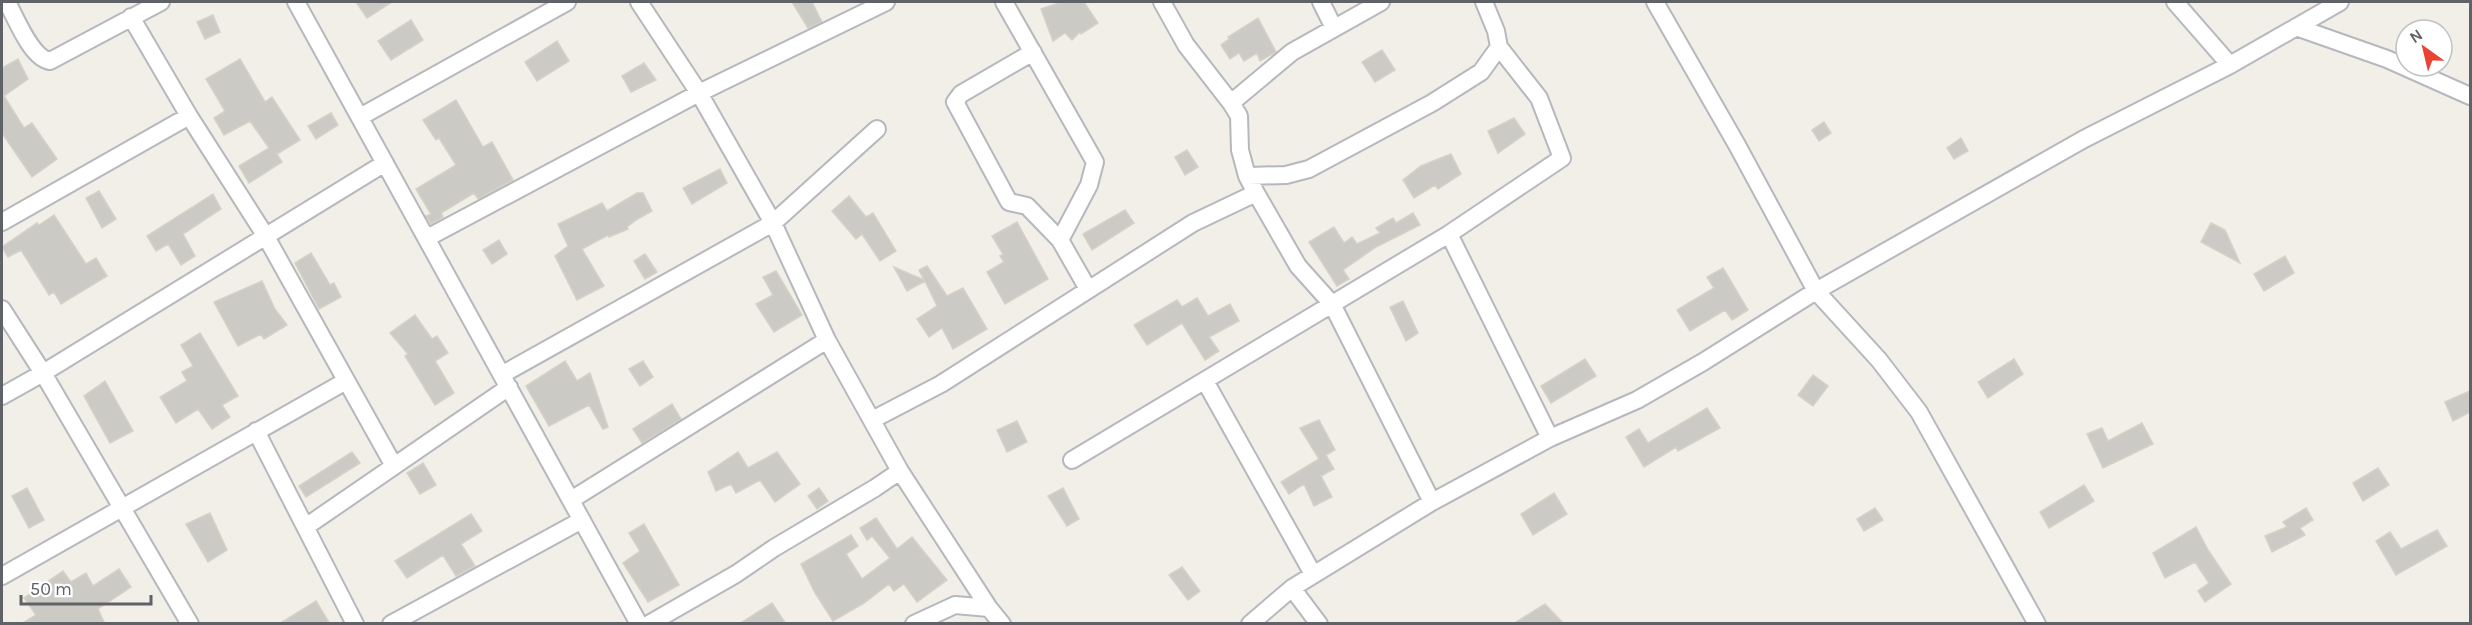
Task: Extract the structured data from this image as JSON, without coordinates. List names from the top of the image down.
{
  "scale_bar": "50 m",
  "north": "top left"
}
